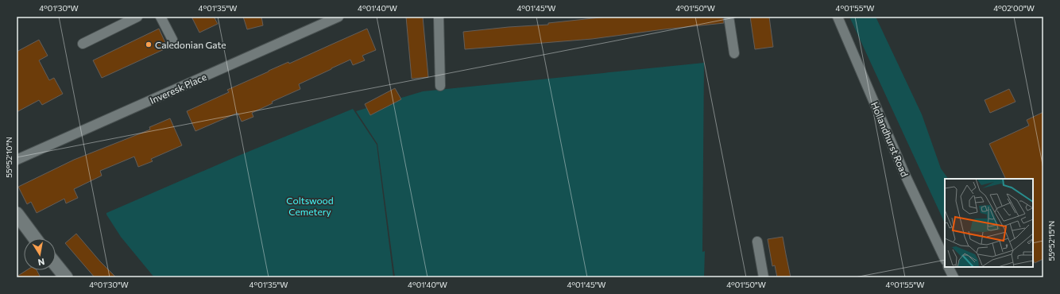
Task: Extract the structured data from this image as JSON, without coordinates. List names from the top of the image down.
{
  "streets": {
    "street": ["Inveresk Place", "Hollandhurst Road"]
  },
  "parks": ["Coltswood Cemetery"],
  "places": ["Caledonian Gate"],
  "north": "bottom",
  "coordinates": [
    "4°01'30\"W",
    "4°01'35\"W",
    "4°01'40\"W",
    "4°01'45\"W",
    "4°01'50\"W",
    "4°01'55\"W",
    "4°02'00\"W",
    "55°52'10\"N",
    "55°52'15\"N"
  ]
}
